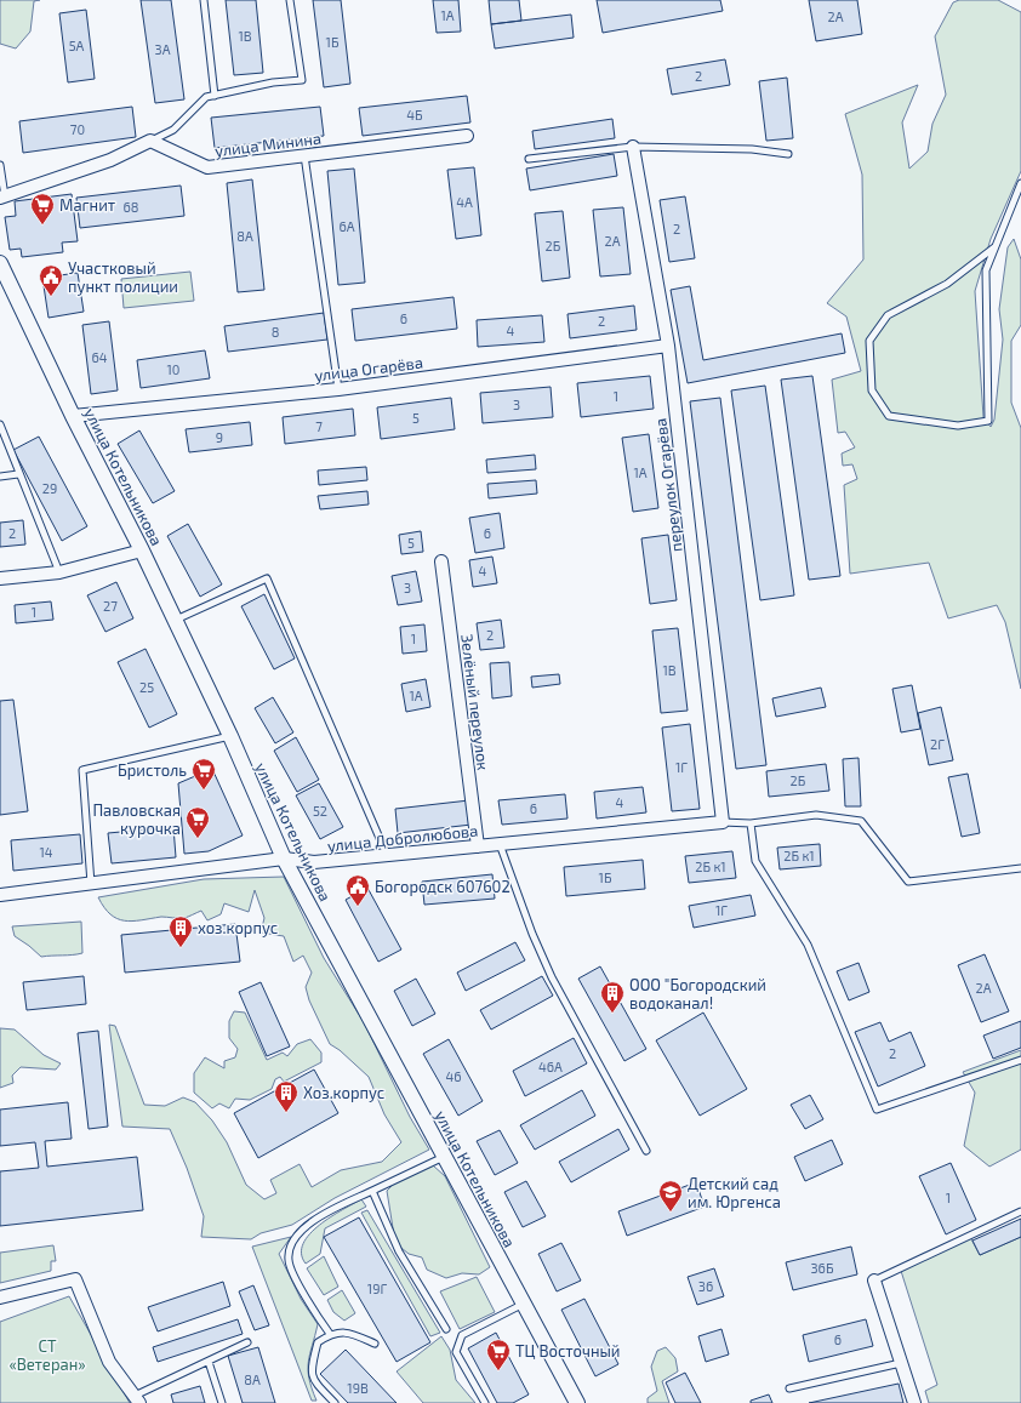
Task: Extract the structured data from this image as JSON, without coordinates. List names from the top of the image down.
{
  "streets": {
    "street": [
      "улица Минина",
      "улица Огарёва",
      "улица Котельникова",
      "переулок Огарёва",
      "Зелёный переулок",
      "улица Добролюбова"
    ]
  },
  "crossings": [
    ["улица Огарёва", "улица Котельникова"],
    ["улица Огарёва", "переулок Огарёва"],
    ["улица Котельникова", "улица Добролюбова"],
    ["переулок Огарёва", "улица Добролюбова"],
    ["Зелёный переулок", "улица Добролюбова"]
  ],
  "parks": ["СТ «Ветеран»"],
  "places": {
    "supermarket": [
      "Магнит",
      "Бристоль",
      "Павловская курочка",
      "ТЦ Восточный"
    ],
    "public building": ["Участковый пункт полиции", "Богородск 607602"],
    "building": ["хоз.корпус", "ООО \"Богородский водоканал!", "Хоз.корпус"],
    "school or university": ["Детский сад им. Юргенса"]
  },
  "house_numbers": [
    "1А",
    "2А",
    "1В",
    "1Б",
    "5А",
    "3А",
    "2",
    "4Б",
    "70",
    "4А",
    "68",
    "6А",
    "2",
    "8А",
    "2А",
    "2Б",
    "6",
    "2",
    "4",
    "8",
    "64",
    "10",
    "1",
    "3",
    "5",
    "7",
    "9",
    "1А",
    "29",
    "2",
    "6",
    "5",
    "4",
    "3",
    "27",
    "1",
    "2",
    "1",
    "1В",
    "25",
    "1А",
    "2Г",
    "1Г",
    "2Б",
    "4",
    "6",
    "52",
    "14",
    "2Б к1",
    "2Б к1",
    "1Б",
    "1Г",
    "2А",
    "2",
    "46А",
    "46",
    "1",
    "36Б",
    "36",
    "19Г",
    "6",
    "8А",
    "19В"
  ]
}
